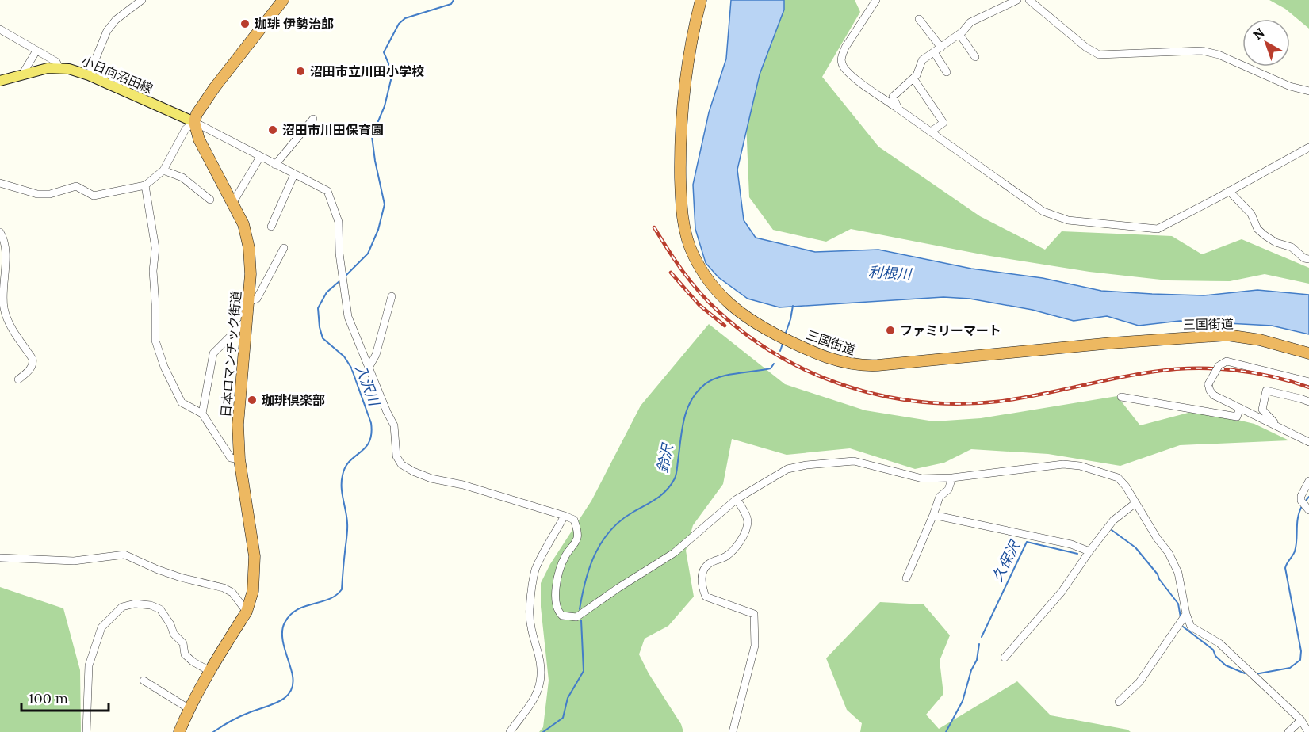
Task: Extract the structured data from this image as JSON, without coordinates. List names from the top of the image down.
{
  "streets": {
    "highway": ["三国街道", "日本ロマンチック街道"],
    "main road": ["小日向沼田線"]
  },
  "crossings": [
    ["小日向沼田線", "日本ロマンチック街道"]
  ],
  "water": [
    "利根川",
    "入沢川",
    "鈴沢",
    "久保沢"
  ],
  "places": [
    "珈琲 伊勢治郎",
    "沼田市立川田小学校",
    "沼田市川田保育園",
    "ファミリーマート",
    "珈琲倶楽部"
  ],
  "scale_bar": "100 m",
  "north": "top left"
}
